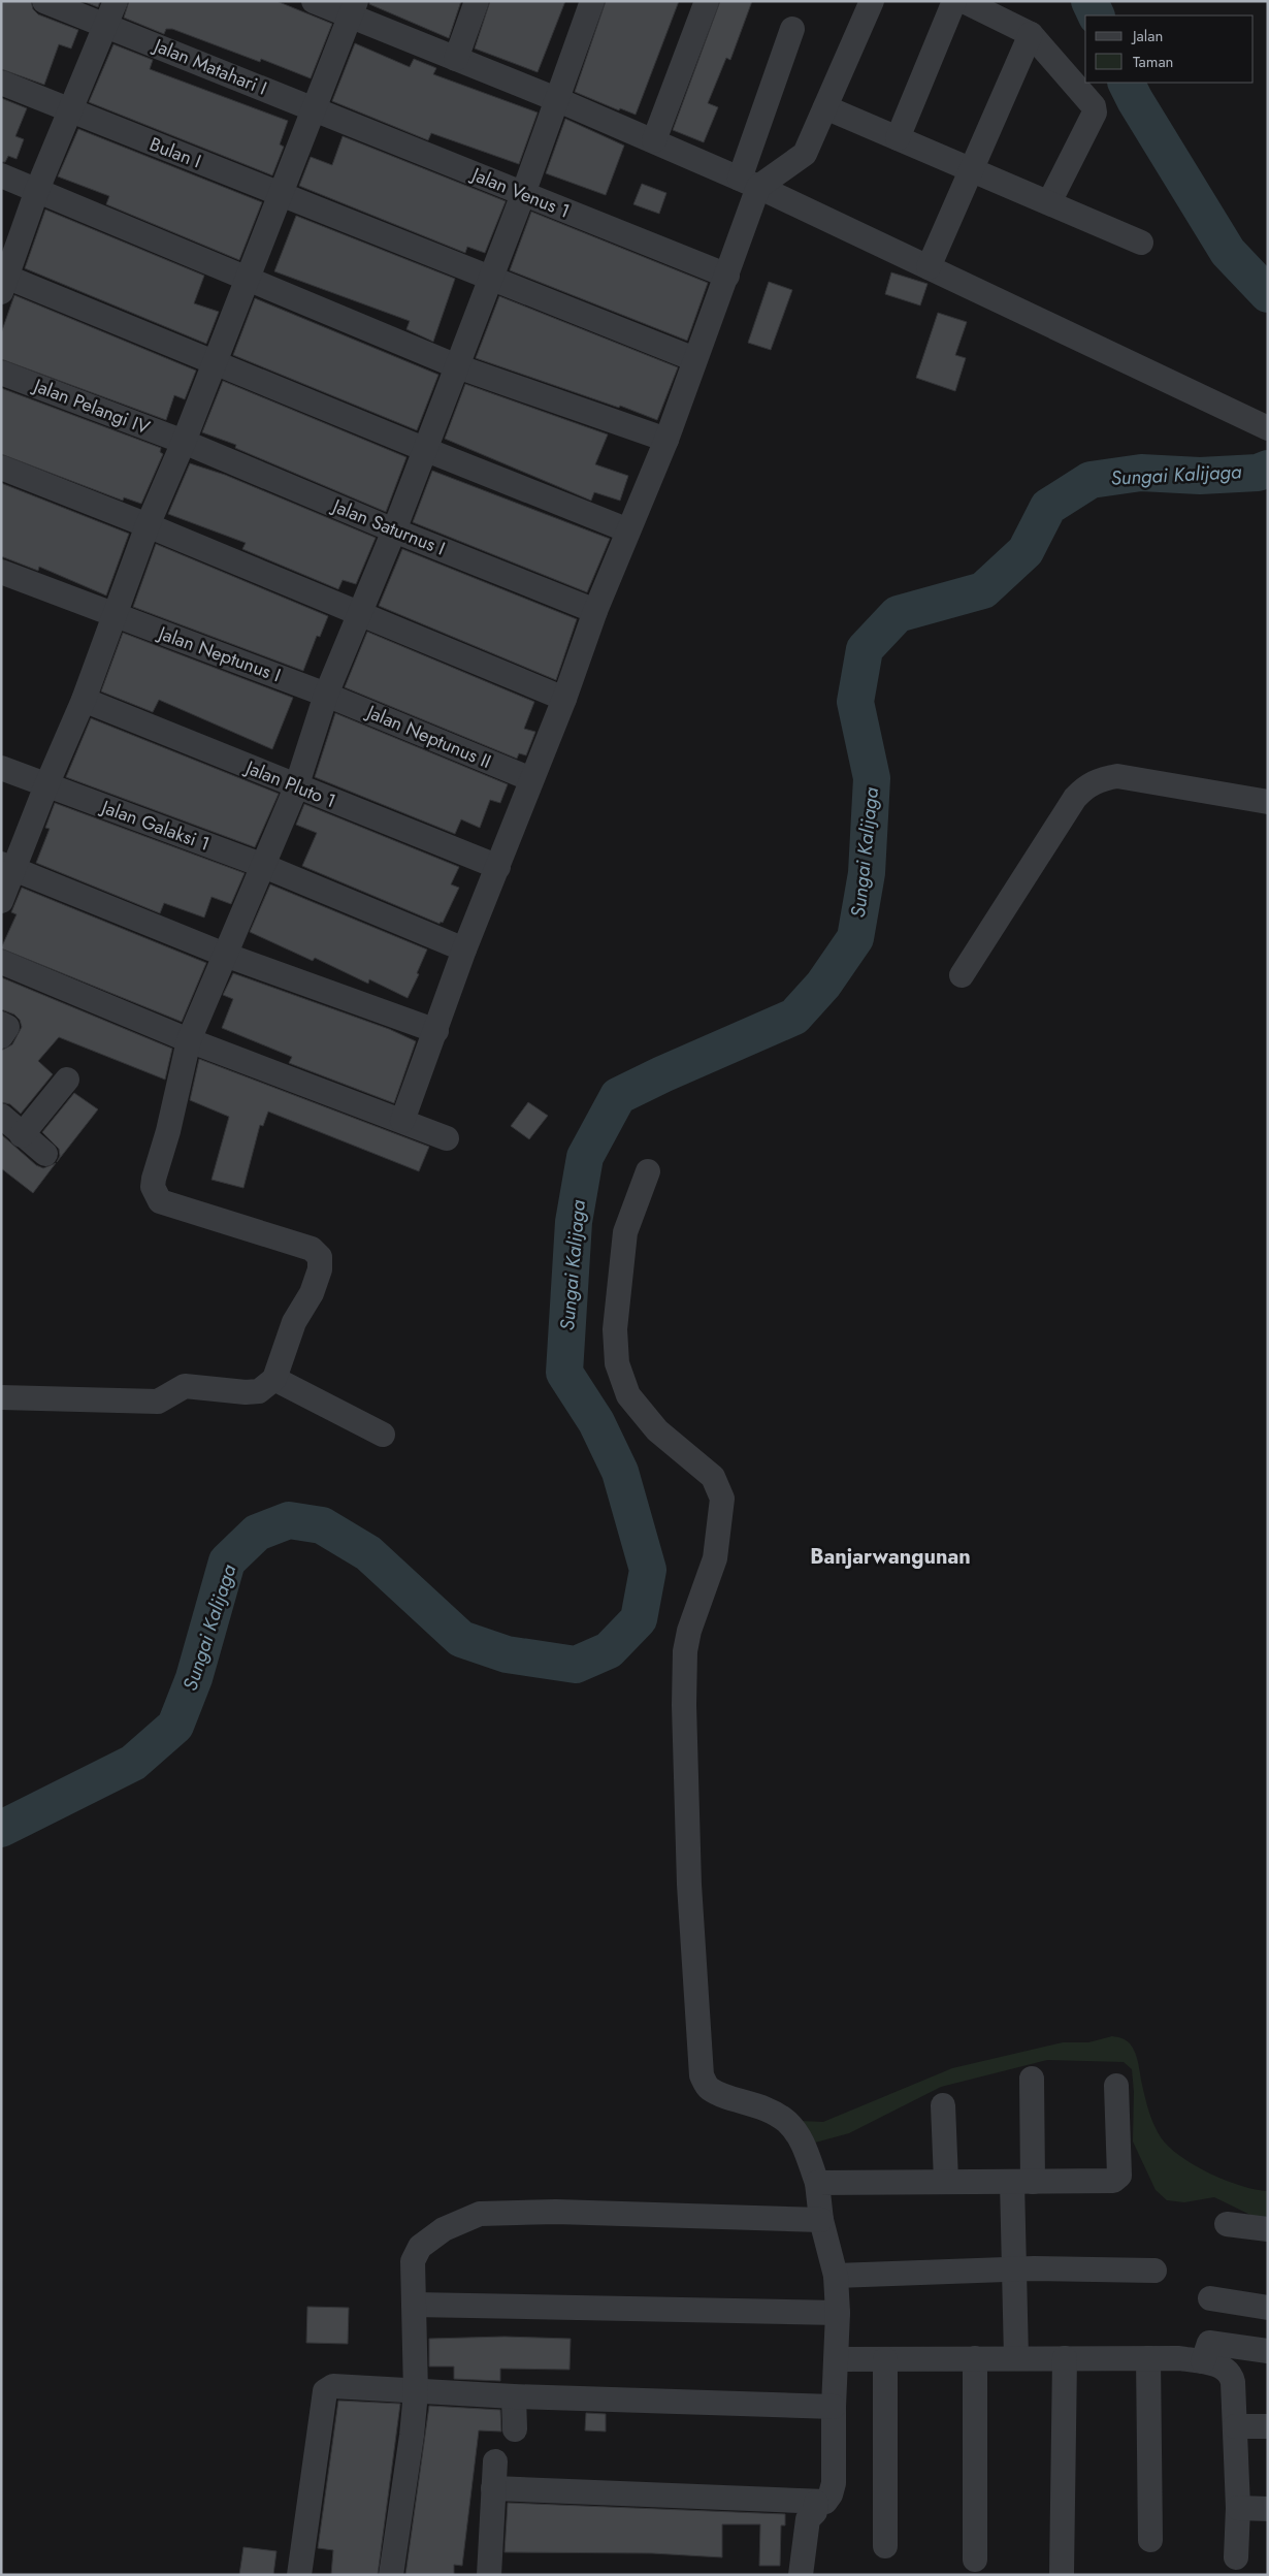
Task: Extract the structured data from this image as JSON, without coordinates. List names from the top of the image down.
{
  "streets": {
    "street": [
      "Jalan Matahari I",
      "Bulan I",
      "Jalan Venus 1",
      "Jalan Pelangi IV",
      "Jalan Saturnus I",
      "Jalan Neptunus I",
      "Jalan Neptunus II",
      "Jalan Pluto 1",
      "Jalan Galaksi 1"
    ]
  },
  "crossings": [
    ["Jalan Matahari I", "Jalan Venus 1"],
    ["Jalan Pelangi IV", "Jalan Saturnus I"],
    ["Jalan Neptunus I", "Jalan Neptunus II"]
  ],
  "districts": ["Banjarwangunan"],
  "water": ["Sungai Kalijaga"],
  "legend": ["Jalan", "Taman"]
}
